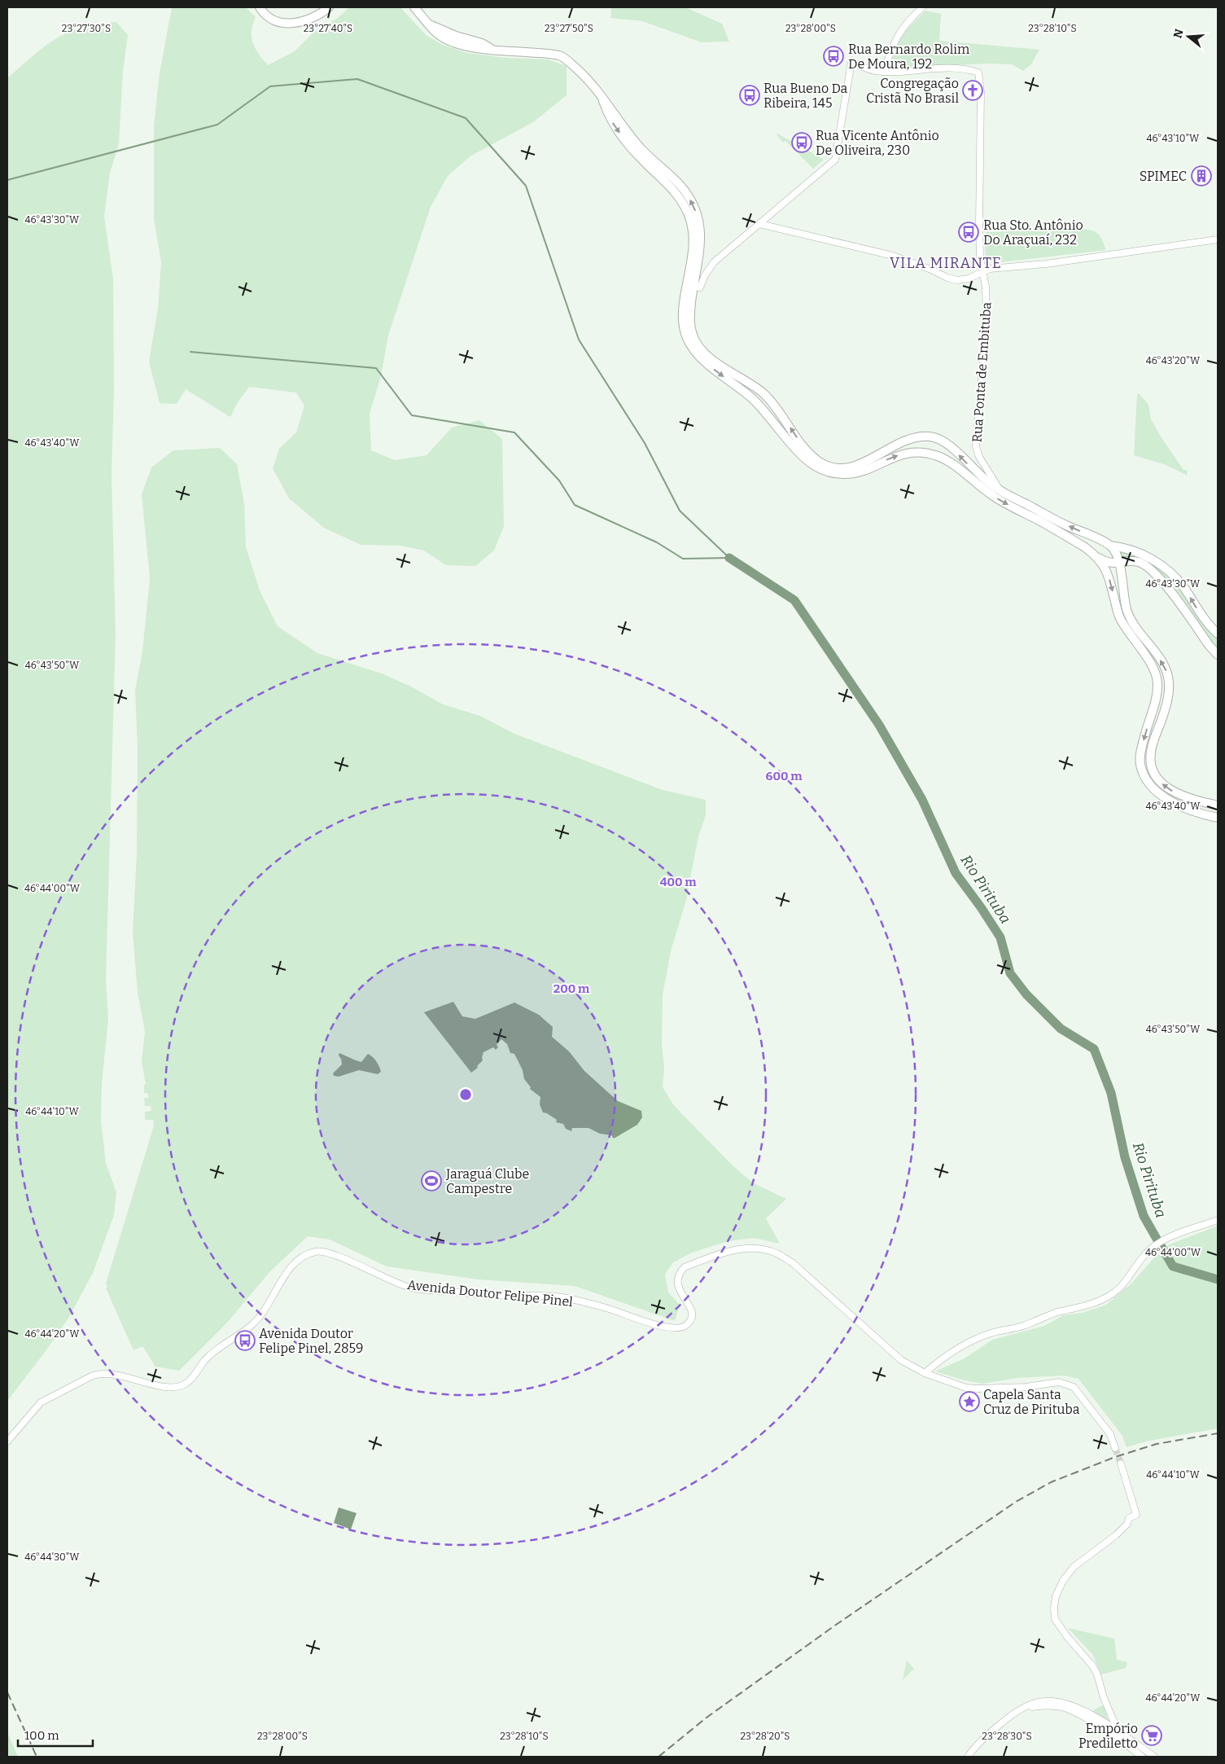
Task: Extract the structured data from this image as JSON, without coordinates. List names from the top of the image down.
{
  "streets": {
    "street": ["Rua Ponta de Embituba", "Avenida Doutor Felipe Pinel"]
  },
  "districts": ["VILA MIRANTE"],
  "water": ["Rio Pirituba"],
  "places": {
    "bus stop": [
      "Rua Bernardo Rolim De Moura, 192",
      "Rua Bueno Da Ribeira, 145",
      "Rua Vicente Antônio De Oliveira, 230",
      "Rua Sto. Antônio Do Araçuaí, 232",
      "Avenida Doutor Felipe Pinel, 2859"
    ],
    "church": ["Congregação Cristã No Brasil"],
    "building": ["SPIMEC"],
    "sports": ["Jaraguá Clube Campestre"],
    "place": ["Capela Santa Cruz de Pirituba"],
    "supermarket": ["Empório Prediletto"]
  },
  "scale_bar": "100 m",
  "north": "left",
  "coordinates": [
    "23°27'30\"S",
    "23°27'40\"S",
    "23°27'50\"S",
    "23°28'00\"S",
    "23°28'10\"S",
    "46°43'10\"W",
    "46°43'30\"W",
    "46°43'20\"W",
    "46°43'40\"W",
    "46°43'50\"W",
    "46°44'00\"W",
    "46°44'10\"W",
    "46°44'20\"W",
    "46°44'30\"W",
    "23°28'20\"S",
    "23°28'30\"S"
  ],
  "rings": ["600 m", "400 m", "200 m"]
}
